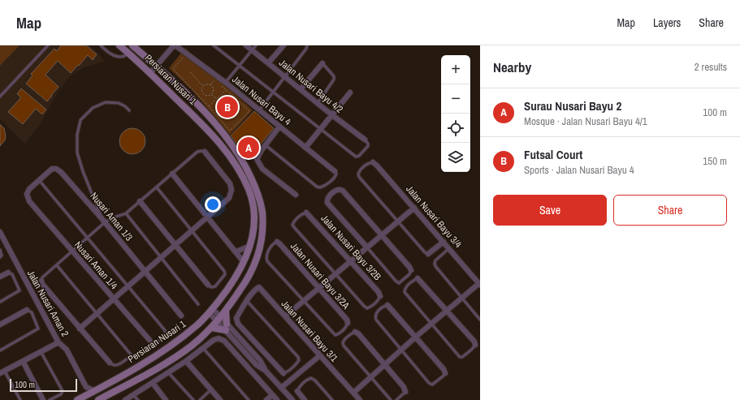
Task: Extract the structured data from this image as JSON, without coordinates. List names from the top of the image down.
{
  "streets": {
    "main road": ["Persiaran Nusari 1"],
    "street": [
      "Jalan Nusari Bayu 4/2",
      "Jalan Nusari Bayu 4",
      "Nusari Aman 1/3",
      "Jalan Nusari Bayu 3/4",
      "Jalan Nusari Bayu 3/2B",
      "Nusari Aman 1/4",
      "Jalan Nusari Bayu 3/2A",
      "Jalan Nusari Aman 2",
      "Jalan Nusari Bayu 3/1"
    ]
  },
  "crossings": [
    ["Persiaran Nusari 1", "Jalan Nusari Aman 2"],
    ["Nusari Aman 1/3", "Nusari Aman 1/4"]
  ],
  "scale_bar": "100 m",
  "page": {
    "header": "Map",
    "nav": ["Map", "Layers", "Share"],
    "heading": ["Nearby", "2 results"],
    "map_buttons": ["+", "−"],
    "list": [
      {
        "mark": "A",
        "name": "Surau Nusari Bayu 2",
        "note": "Mosque · Jalan Nusari Bayu 4/1",
        "value": "100 m"
      },
      {
        "mark": "B",
        "name": "Futsal Court",
        "note": "Sports · Jalan Nusari Bayu 4",
        "value": "150 m"
      }
    ],
    "pins": ["B", "A"],
    "buttons": ["Save", "Share"],
    "scale": "100 m"
  }
}
